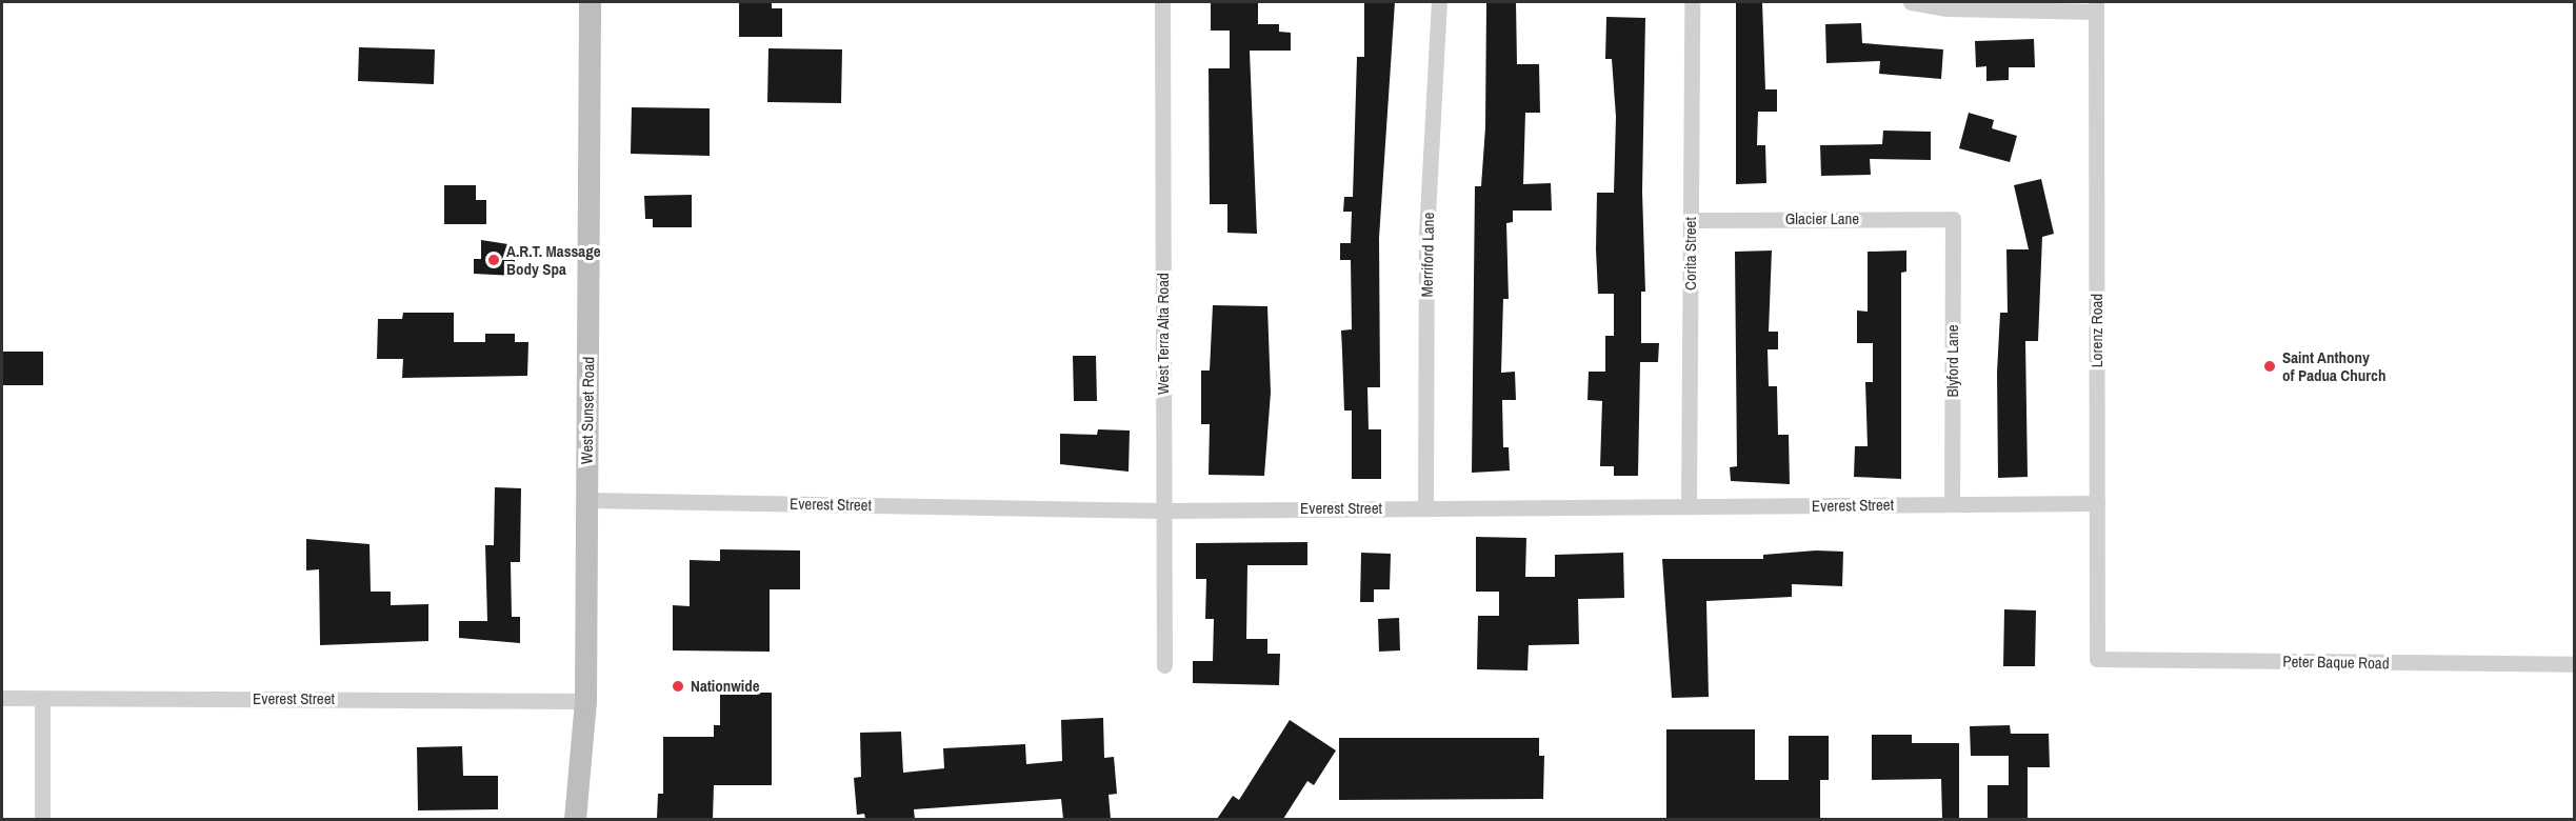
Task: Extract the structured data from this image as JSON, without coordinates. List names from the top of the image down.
{
  "streets": {
    "main road": ["West Sunset Road"],
    "street": [
      "Glacier Lane",
      "Corita Street",
      "Merriford Lane",
      "Lorenz Road",
      "West Terra Alta Road",
      "Blyford Lane",
      "Everest Street",
      "Peter Baque Road"
    ]
  },
  "crossings": [
    ["Glacier Lane", "Corita Street"],
    ["Glacier Lane", "Blyford Lane"],
    ["Corita Street", "Everest Street"],
    ["Merriford Lane", "Everest Street"],
    ["Lorenz Road", "Everest Street"],
    ["Lorenz Road", "Peter Baque Road"],
    ["West Terra Alta Road", "Everest Street"],
    ["Blyford Lane", "Everest Street"],
    ["West Sunset Road", "Everest Street"]
  ],
  "places": ["A.R.T. Massage Body Spa", "Saint Anthony of Padua Church", "Nationwide"]
}
